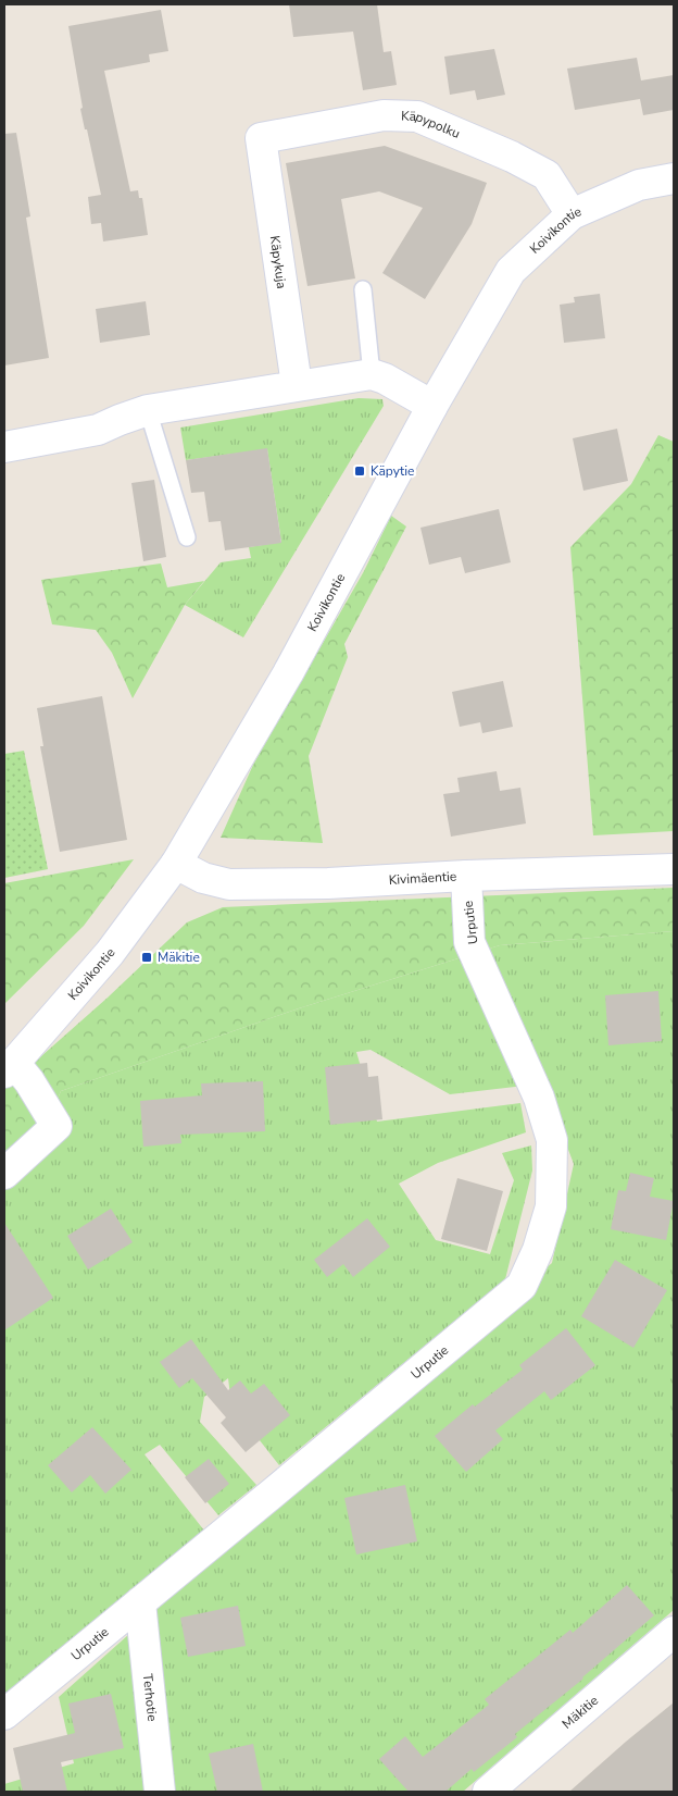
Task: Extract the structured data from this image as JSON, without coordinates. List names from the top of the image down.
{
  "streets": {
    "street": [
      "Käpypolku",
      "Koivikontie",
      "Käpykuja",
      "Kivimäentie",
      "Urputie",
      "Terhotie",
      "Mäkitie"
    ]
  },
  "crossings": [
    ["Käpypolku", "Koivikontie"],
    ["Käpypolku", "Käpykuja"],
    ["Koivikontie", "Kivimäentie"],
    ["Kivimäentie", "Urputie"],
    ["Urputie", "Terhotie"]
  ],
  "places": {
    "transit": ["Käpytie", "Mäkitie"]
  }
}
